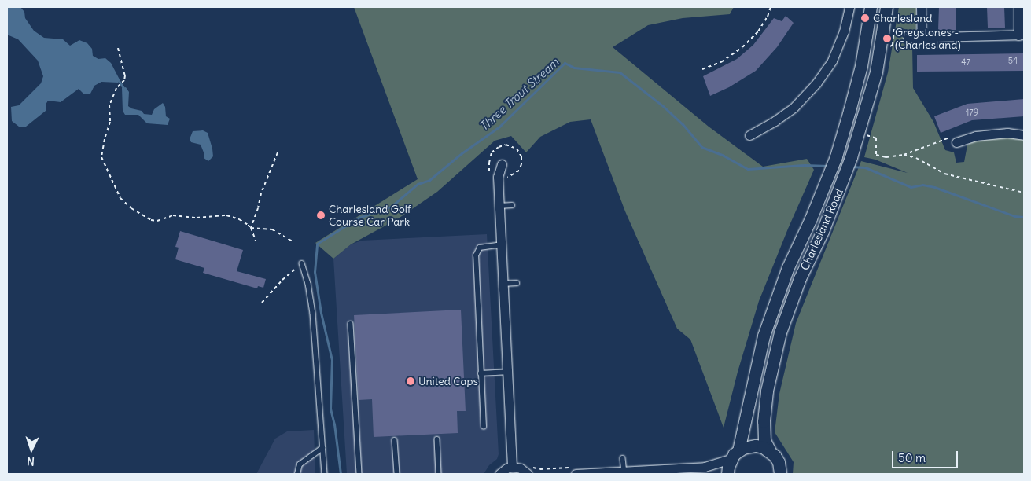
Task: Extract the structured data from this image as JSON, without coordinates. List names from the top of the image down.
{
  "streets": {
    "main road": ["Charlesland Road"]
  },
  "water": ["Three Trout Stream"],
  "places": [
    "Charlesland",
    "Greystones - (Charlesland)",
    "Charlesland Golf Course Car Park",
    "United Caps"
  ],
  "house_numbers": ["54", "47", "179"],
  "scale_bar": "50 m",
  "north": "bottom"
}
